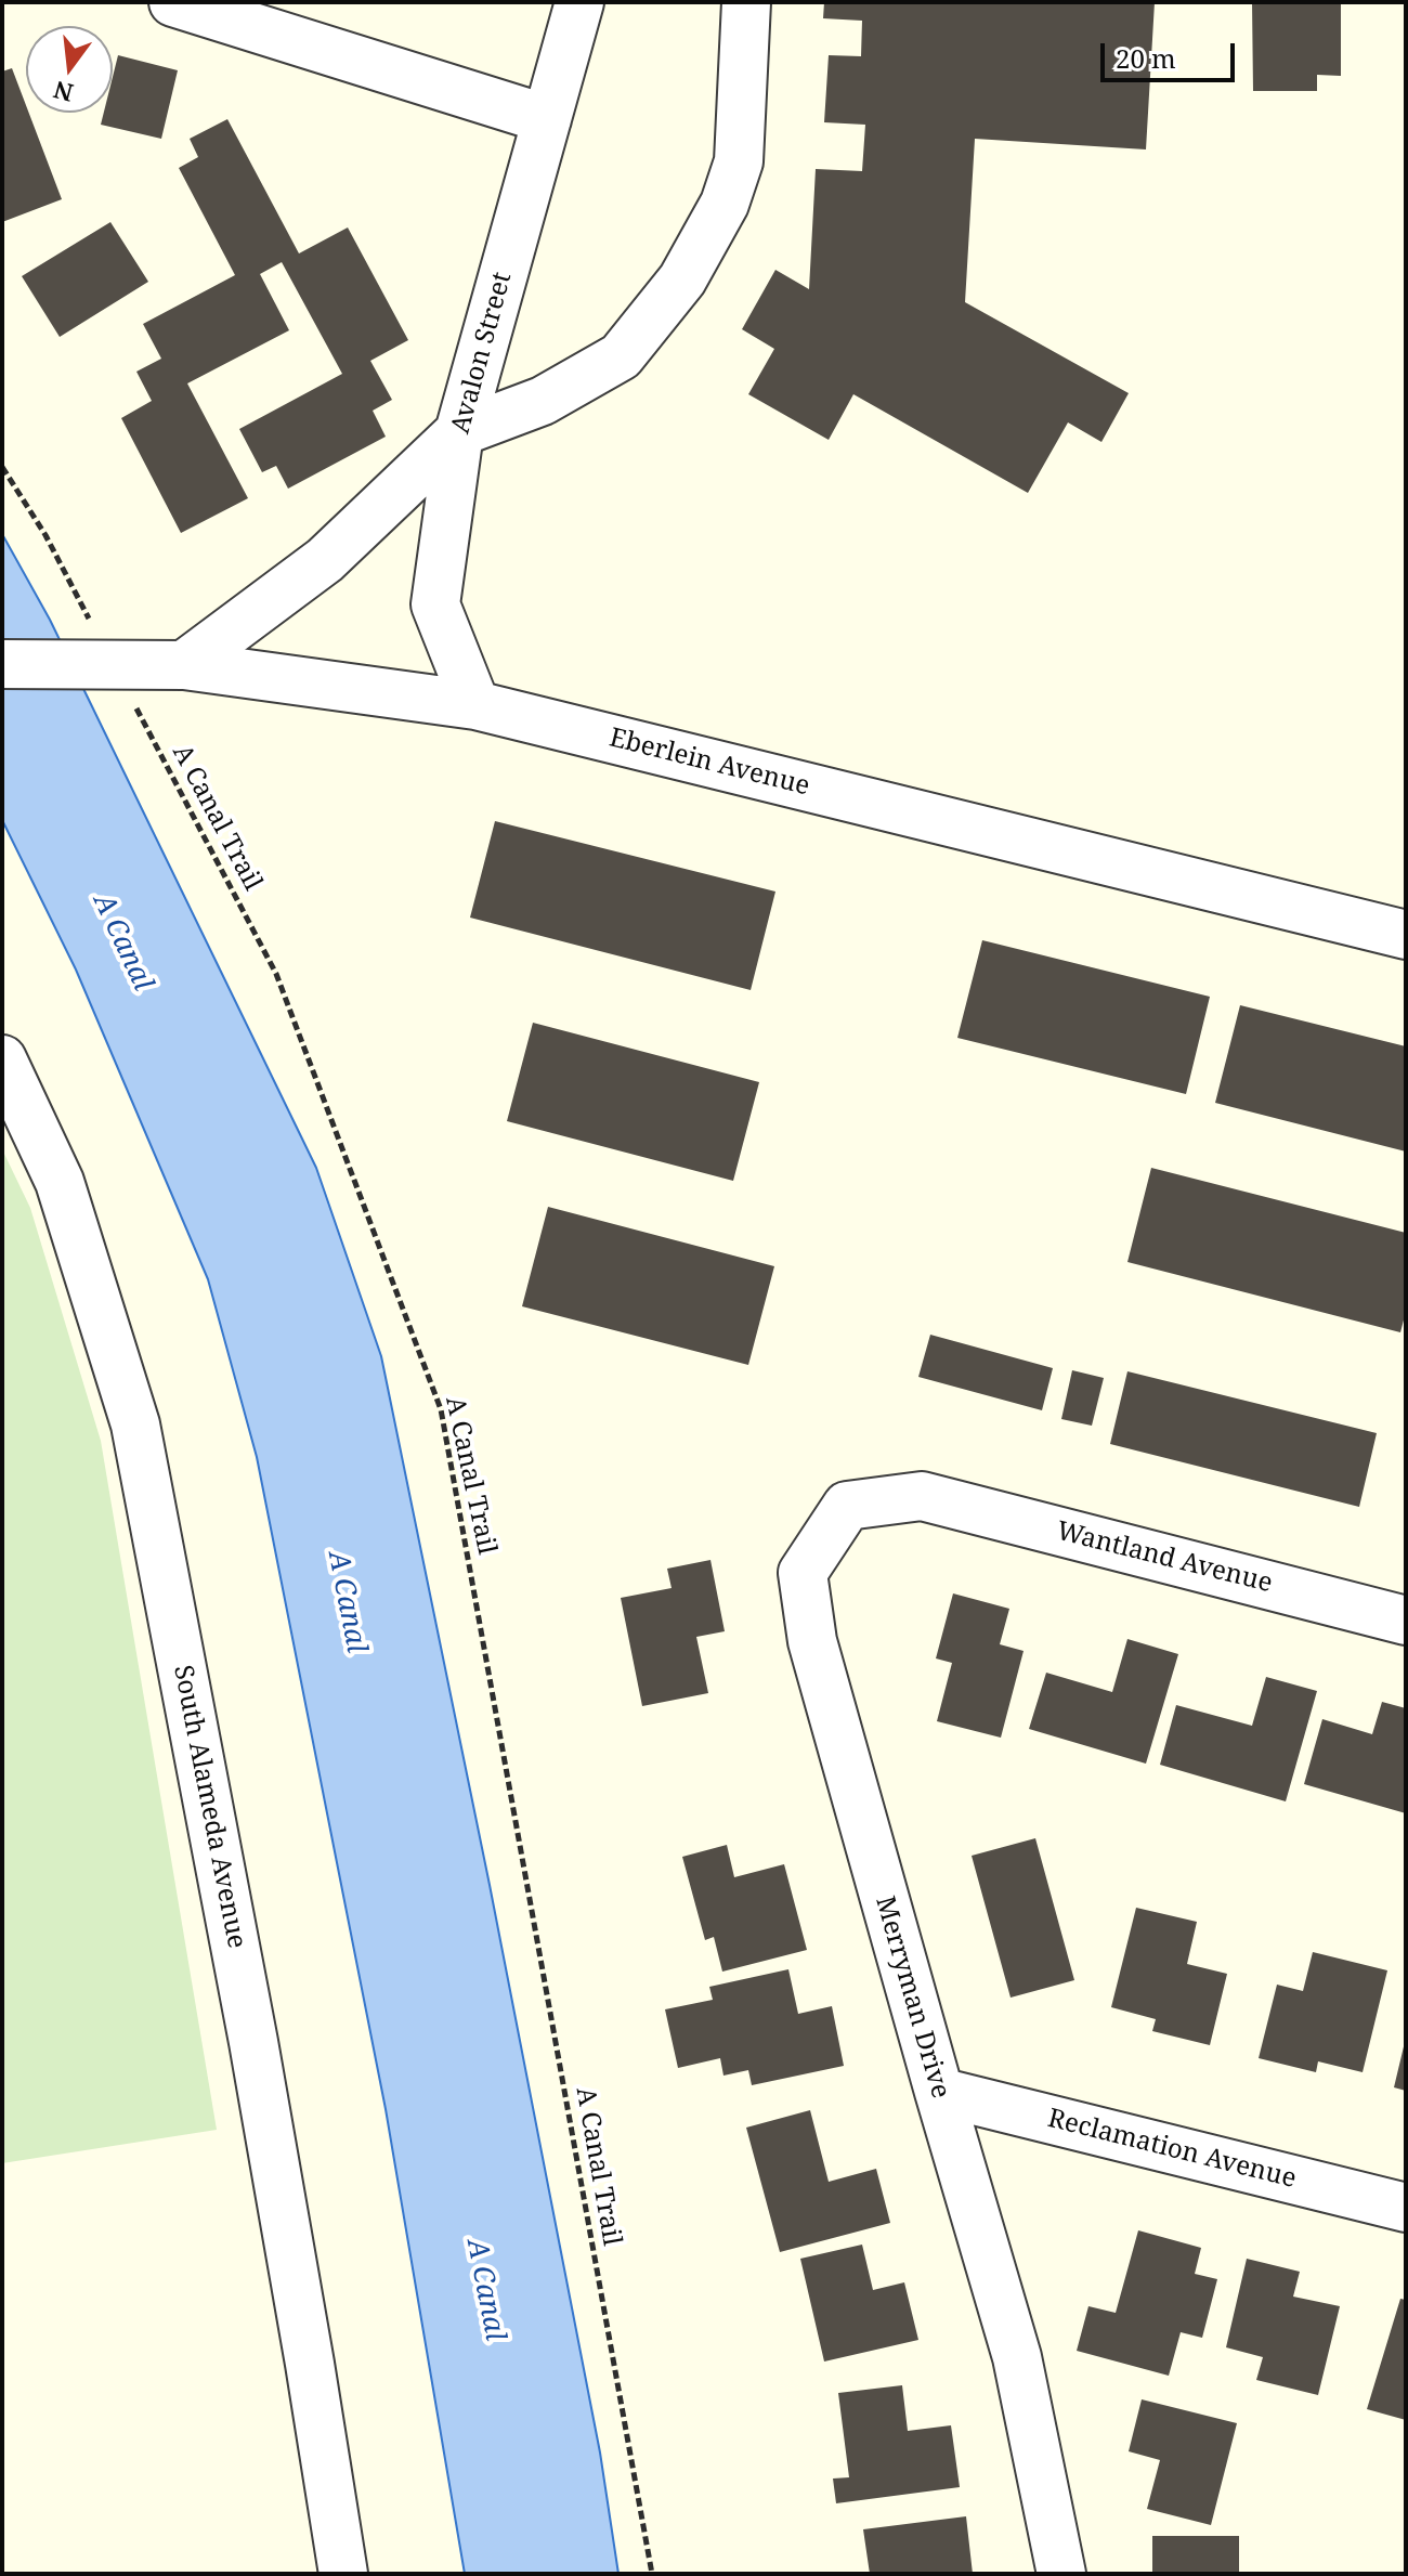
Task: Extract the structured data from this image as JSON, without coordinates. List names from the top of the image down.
{
  "streets": {
    "street": [
      "Avalon Street",
      "Eberlein Avenue",
      "Wantland Avenue",
      "South Alameda Avenue",
      "Merryman Drive",
      "Reclamation Avenue"
    ],
    "path": ["A Canal Trail"]
  },
  "crossings": [
    ["Avalon Street", "Eberlein Avenue"],
    ["Eberlein Avenue", "A Canal Trail"],
    ["Wantland Avenue", "Merryman Drive"],
    ["Merryman Drive", "Reclamation Avenue"]
  ],
  "water": ["A Canal"],
  "scale_bar": "20 m",
  "north": "bottom"
}
